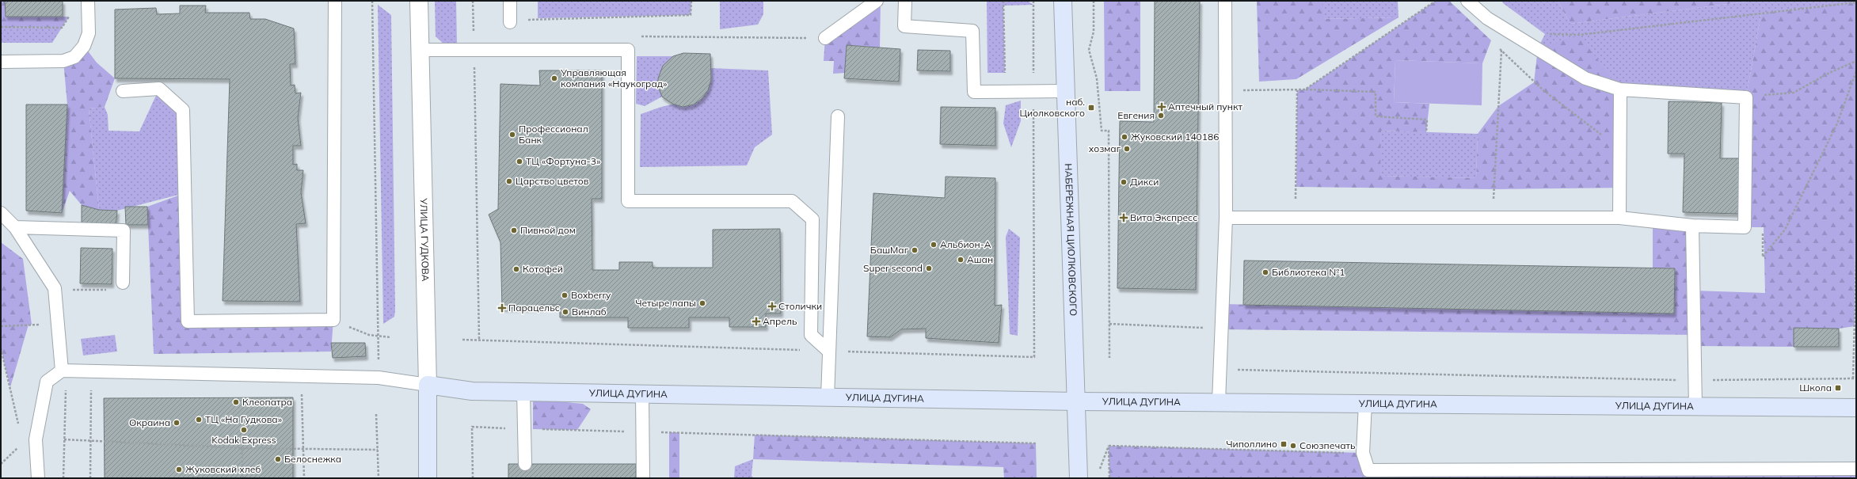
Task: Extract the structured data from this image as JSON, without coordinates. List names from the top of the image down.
{
  "streets": {
    "main road": ["УЛИЦА ГУДКОВА", "НАБЕРЕЖНАЯ ЦИОЛКОВСКОГО", "УЛИЦА ДУГИНА"]
  },
  "crossings": [
    ["УЛИЦА ГУДКОВА", "УЛИЦА ДУГИНА"],
    ["НАБЕРЕЖНАЯ ЦИОЛКОВСКОГО", "УЛИЦА ДУГИНА"]
  ],
  "places": {
    "other": [
      "Управляющая компания «Наукоград»",
      "Евгения",
      "Профессионал Банк",
      "Жуковский 140186",
      "хозмаг",
      "ТЦ «Фортуна-3»",
      "Царство цветов",
      "Дикси",
      "Пивной дом",
      "Альбион-А",
      "БашМаг",
      "Ашан",
      "Super second",
      "Котофей",
      "Библиотека №1",
      "Boxberry",
      "Четыре лапы",
      "Винлаб",
      "Клеопатра",
      "ТЦ «На Гудкова»",
      "Окраина",
      "Kodak Express",
      "Союзпечать",
      "Белоснежка",
      "Жуковский хлеб"
    ],
    "health": [
      "Аптечный пункт",
      "Вита Экспресс",
      "Столички",
      "Парацельс",
      "Апрель"
    ],
    "transit": ["наб. Циолковского", "Школа", "Чиполлино"]
  }
}
